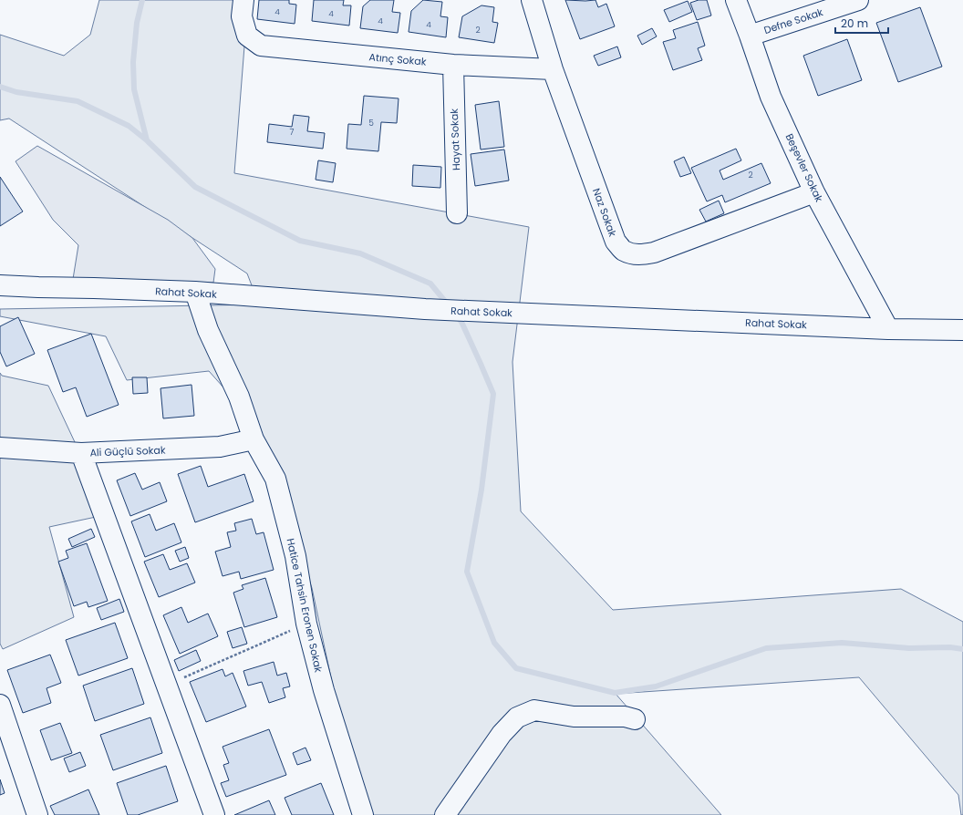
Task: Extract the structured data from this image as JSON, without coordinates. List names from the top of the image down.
{
  "streets": {
    "street": [
      "Defne Sokak",
      "Atınç Sokak",
      "Hayat Sokak",
      "Beşevler Sokak",
      "Naz Sokak",
      "Rahat Sokak",
      "Ali Güçlü Sokak",
      "Hatice Tahsin Eronen Sokak"
    ]
  },
  "crossings": [
    ["Defne Sokak", "Beşevler Sokak"],
    ["Atınç Sokak", "Hayat Sokak"],
    ["Atınç Sokak", "Naz Sokak"],
    ["Beşevler Sokak", "Naz Sokak"],
    ["Beşevler Sokak", "Rahat Sokak"],
    ["Rahat Sokak", "Hatice Tahsin Eronen Sokak"],
    ["Ali Güçlü Sokak", "Hatice Tahsin Eronen Sokak"]
  ],
  "house_numbers": [
    "4",
    "4",
    "4",
    "4",
    "2",
    "5",
    "7",
    "2"
  ],
  "scale_bar": "20 m"
}
